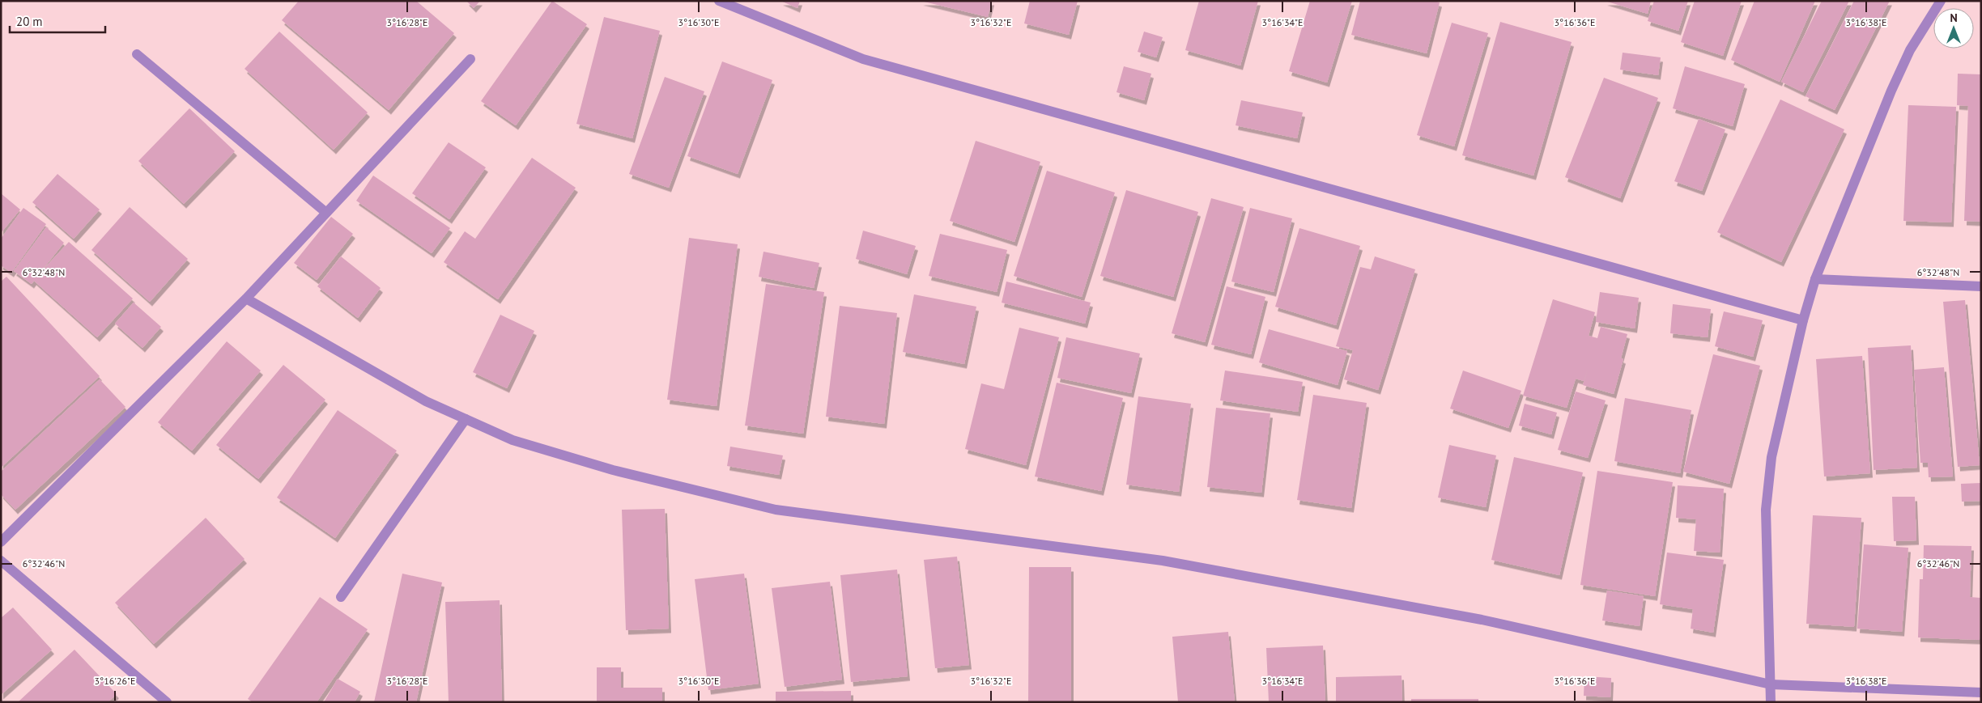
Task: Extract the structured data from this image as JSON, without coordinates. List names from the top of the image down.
{
  "scale_bar": "20 m",
  "north": "top",
  "coordinates": [
    "3°16'28\"E",
    "3°16'30\"E",
    "3°16'32\"E",
    "3°16'34\"E",
    "3°16'36\"E",
    "3°16'38\"E",
    "6°32'48\"N",
    "6°32'46\"N",
    "3°16'26\"E"
  ]
}
